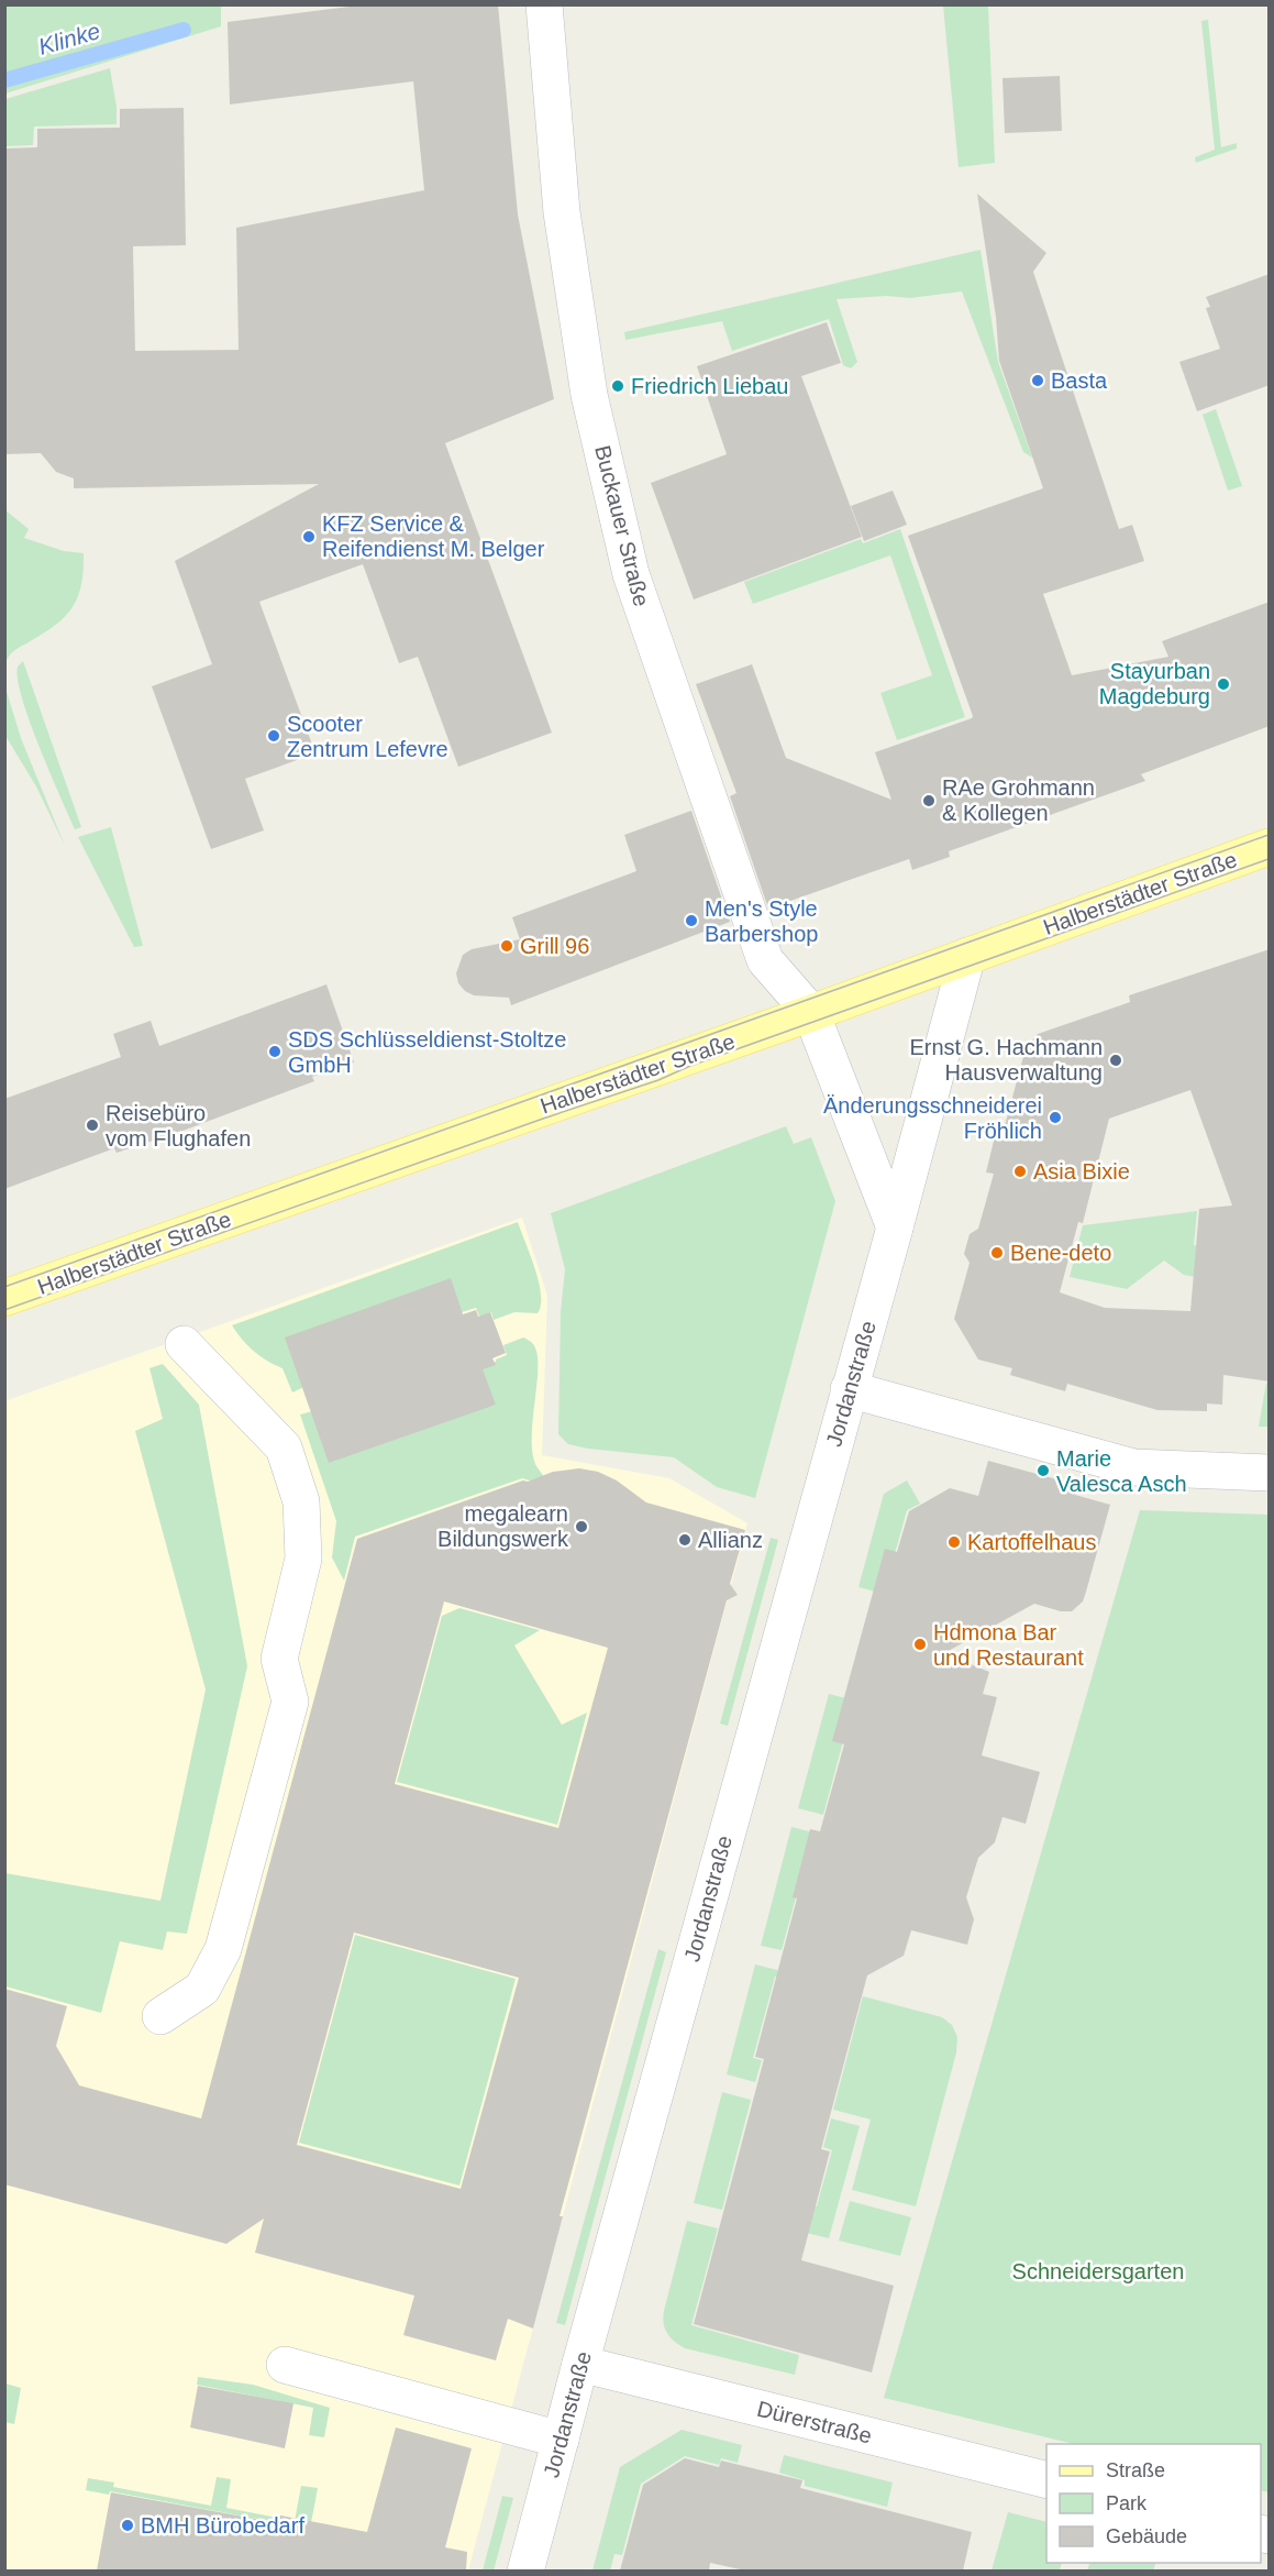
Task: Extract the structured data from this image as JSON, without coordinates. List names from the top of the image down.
{
  "streets": {
    "main road": ["Halberstädter Straße"],
    "street": ["Buckauer Straße", "Jordanstraße", "Dürerstraße"]
  },
  "crossings": [
    ["Buckauer Straße", "Halberstädter Straße"],
    ["Halberstädter Straße", "Jordanstraße"],
    ["Jordanstraße", "Dürerstraße"]
  ],
  "water": ["Klinke"],
  "parks": ["Schneidersgarten"],
  "places": [
    "Basta",
    "Friedrich Liebau",
    "KFZ Service & Reifendienst M. Belger",
    "Stayurban Magdeburg",
    "Scooter Zentrum Lefevre",
    "RAe Grohmann & Kollegen",
    "Men's Style Barbershop",
    "Grill 96",
    "SDS Schlüsseldienst-Stoltze GmbH",
    "Ernst G. Hachmann Hausverwaltung",
    "Änderungsschneiderei Fröhlich",
    "Reisebüro vom Flughafen",
    "Asia Bixie",
    "Bene-deto",
    "Marie Valesca Asch",
    "megalearn Bildungswerk",
    "Allianz",
    "Kartoffelhaus",
    "Hdmona Bar und Restaurant",
    "BMH Bürobedarf"
  ],
  "legend": ["Straße", "Park", "Gebäude"]
}
